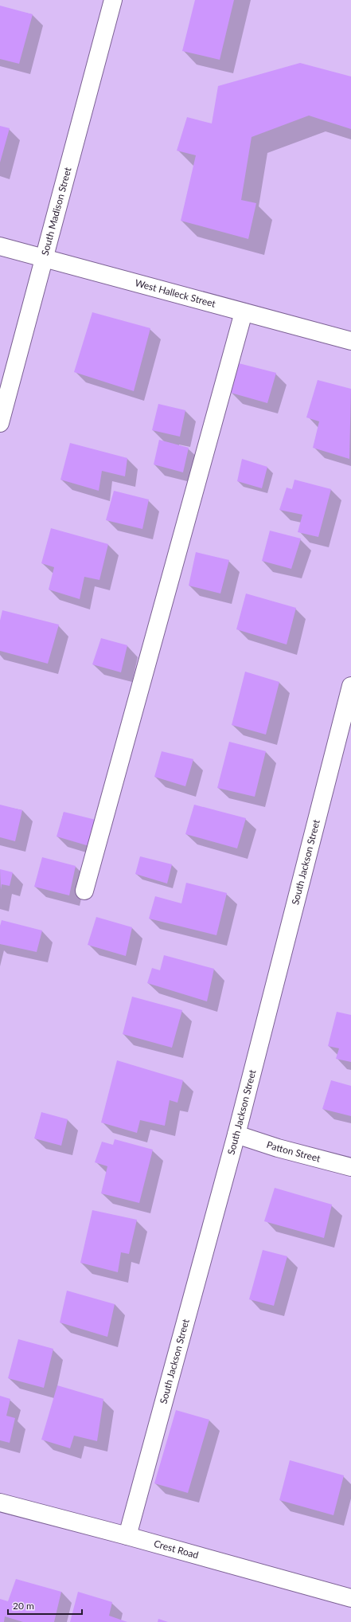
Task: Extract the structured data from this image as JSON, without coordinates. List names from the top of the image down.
{
  "streets": {
    "street": [
      "South Madison Street",
      "West Halleck Street",
      "South Jackson Street",
      "Patton Street",
      "Crest Road"
    ]
  },
  "crossings": [
    ["South Madison Street", "West Halleck Street"],
    ["South Jackson Street", "Patton Street"],
    ["South Jackson Street", "Crest Road"]
  ],
  "scale_bar": "20 m"
}
